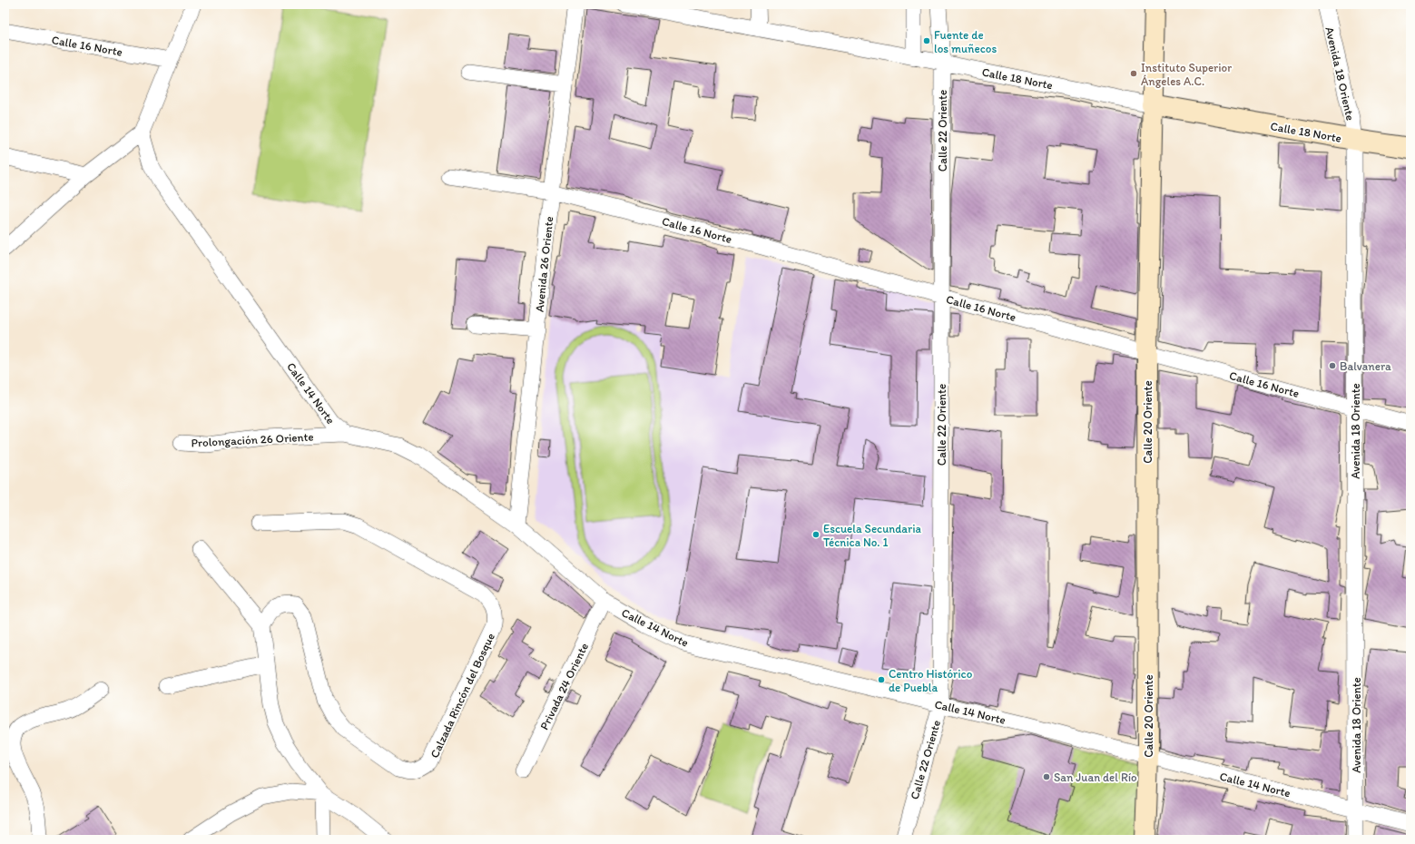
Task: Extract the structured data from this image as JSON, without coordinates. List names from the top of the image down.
{
  "streets": {
    "street": [
      "Calle 16 Norte",
      "Avenida 18 Oriente",
      "Calle 18 Norte",
      "Calle 22 Oriente",
      "Avenida 26 Oriente",
      "Calle 14 Norte",
      "Calle 20 Oriente",
      "Prolongación 26 Oriente",
      "Privada 24 Oriente",
      "Calzada Rincón del Bosque"
    ]
  },
  "crossings": [
    ["Calle 16 Norte", "Avenida 18 Oriente"],
    ["Calle 16 Norte", "Calle 22 Oriente"],
    ["Calle 16 Norte", "Avenida 26 Oriente"],
    ["Calle 16 Norte", "Calle 20 Oriente"],
    ["Avenida 18 Oriente", "Calle 18 Norte"],
    ["Avenida 18 Oriente", "Calle 14 Norte"],
    ["Calle 18 Norte", "Calle 22 Oriente"],
    ["Calle 18 Norte", "Calle 20 Oriente"],
    ["Calle 22 Oriente", "Calle 14 Norte"],
    ["Avenida 26 Oriente", "Calle 14 Norte"],
    ["Calle 14 Norte", "Calle 20 Oriente"],
    ["Calle 14 Norte", "Prolongación 26 Oriente"],
    ["Calle 14 Norte", "Privada 24 Oriente"]
  ],
  "places": [
    "Fuente de los muñecos",
    "Instituto Superior Ángeles A.C.",
    "Balvanera",
    "Escuela Secundaria Técnica No. 1",
    "Centro Histórico de Puebla",
    "San Juan del Río"
  ]
}
